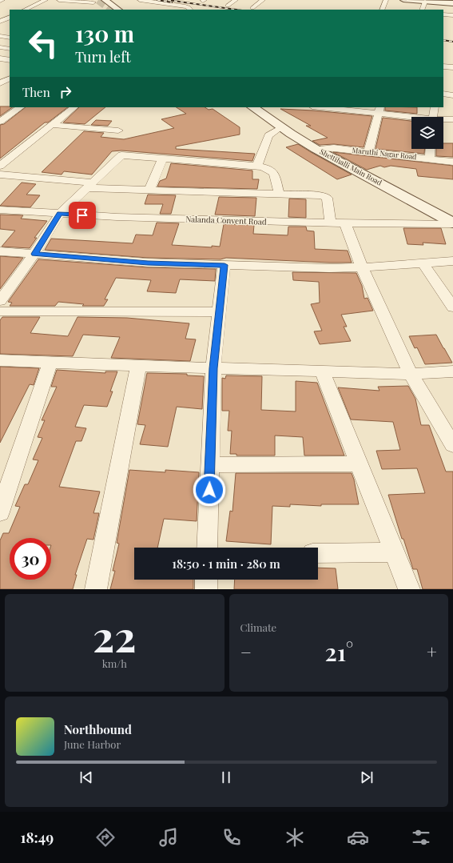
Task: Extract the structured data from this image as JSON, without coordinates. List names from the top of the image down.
{
  "streets": {
    "main road": ["Shettihalli Main Road"],
    "street": ["Maruthi Nagar Road", "Nalanda Convent Road"]
  },
  "crossings": [
    ["Maruthi Nagar Road", "Shettihalli Main Road"],
    ["Shettihalli Main Road", "Nalanda Convent Road"]
  ],
  "page": {
    "turn": ["130 m", "Turn left"],
    "then": "Then",
    "limit": "30",
    "trip": "18:50 · 1 min · 280 m",
    "tile": [
      ["22", "km/h"],
      "Climate"
    ],
    "heat": ["−", "21°", "+"],
    "song": ["Northbound", "June Harbor"],
    "tabs": "18:49"
  }
}
